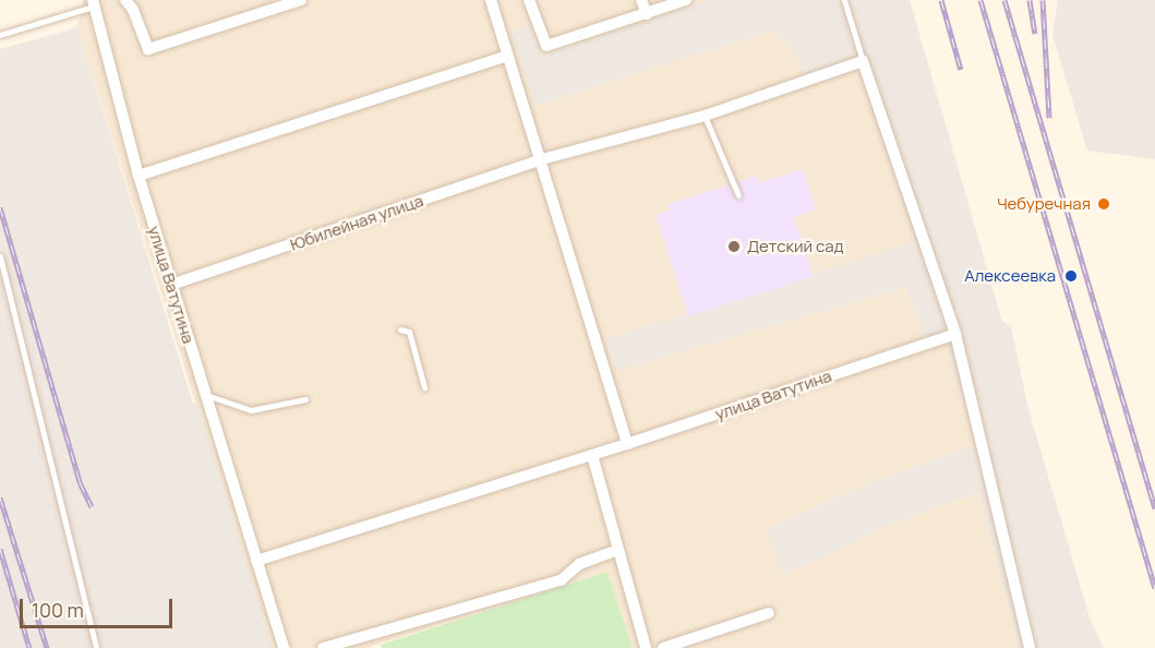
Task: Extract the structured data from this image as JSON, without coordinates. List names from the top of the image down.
{
  "streets": {
    "street": ["Юбилейная улица", "улица Ватутина"]
  },
  "crossings": [
    ["Юбилейная улица", "улица Ватутина"]
  ],
  "places": ["Чебуречная", "Детский сад", "Алексеевка"],
  "scale_bar": "100 m"
}
